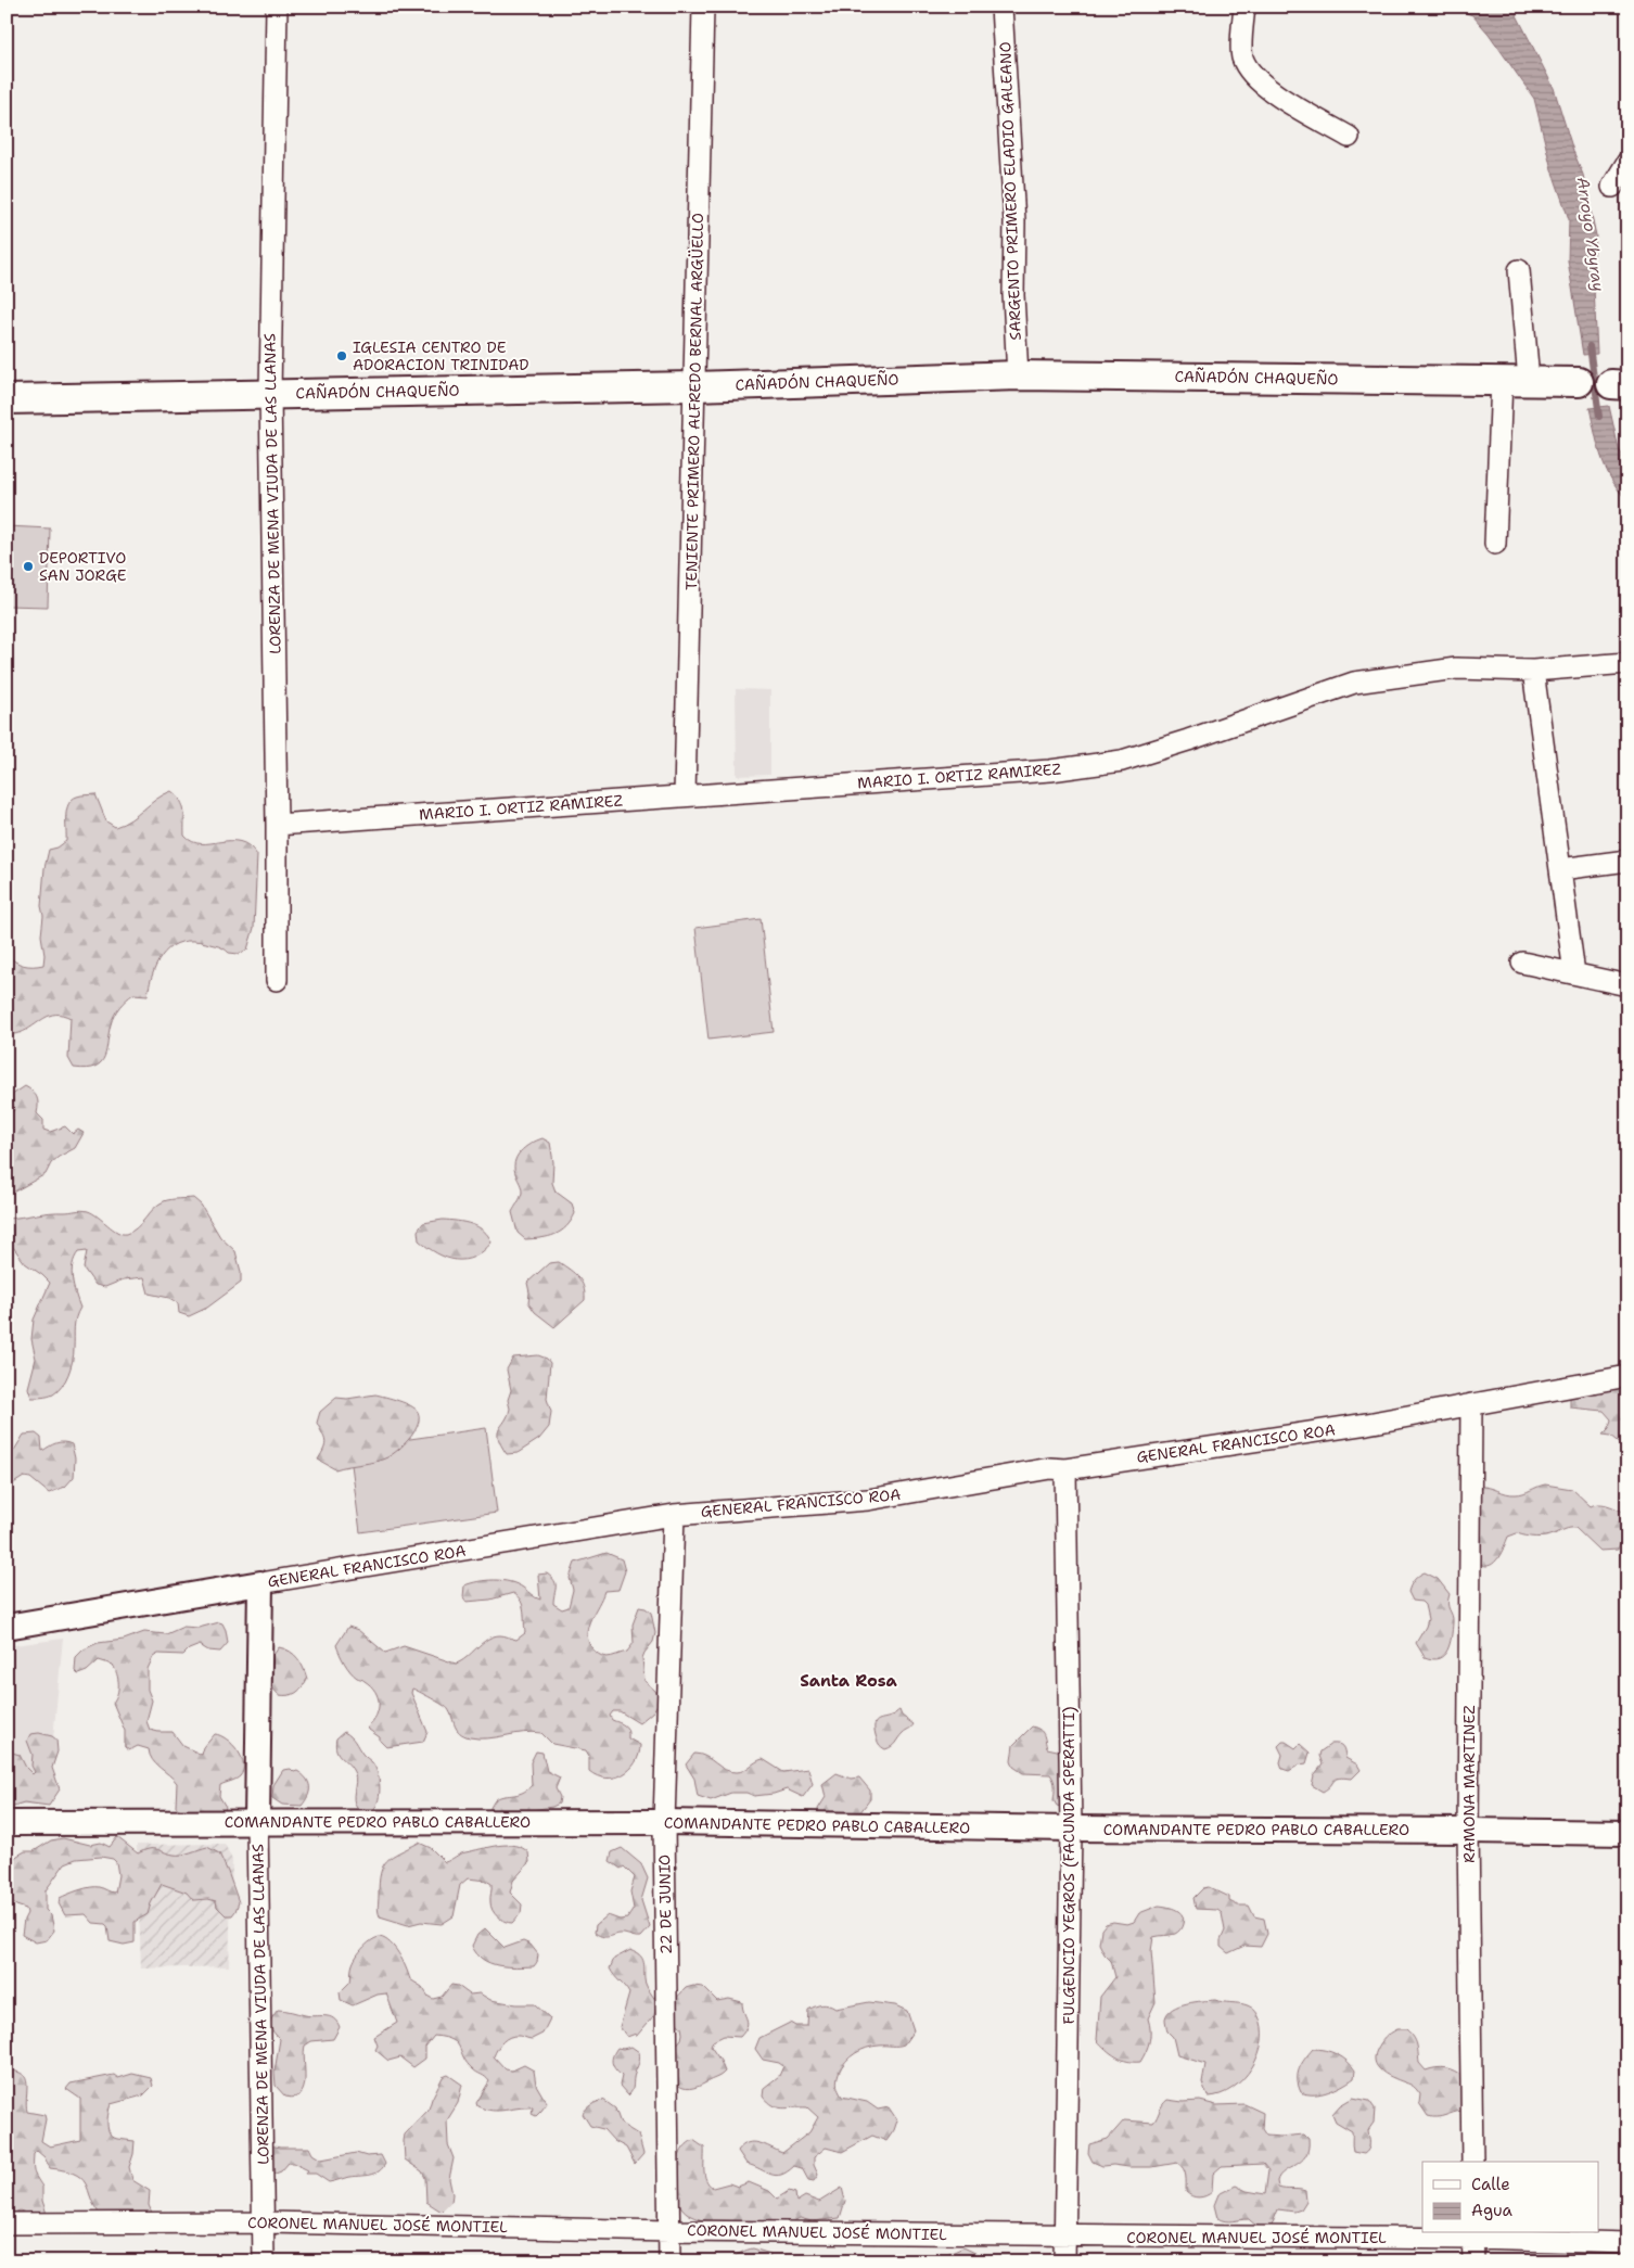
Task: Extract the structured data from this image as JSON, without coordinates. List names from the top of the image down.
{
  "streets": {
    "main road": ["CAÑADÓN CHAQUEÑO"],
    "street": [
      "SARGENTO PRIMERO ELADIO GALEANO",
      "TENIENTE PRIMERO ALFREDO BERNAL ARGÜELLO",
      "LORENZA DE MENA VIUDA DE LAS LLANAS",
      "MARIO I. ORTIZ RAMIREZ",
      "GENERAL FRANCISCO ROA",
      "RAMONA MARTINEZ",
      "COMANDANTE PEDRO PABLO CABALLERO",
      "FULGENCIO YEGROS (FACUNDA SPERATTI)",
      "22 DE JUNIO",
      "CORONEL MANUEL JOSÉ MONTIEL"
    ]
  },
  "crossings": [
    ["SARGENTO PRIMERO ELADIO GALEANO", "CAÑADÓN CHAQUEÑO"],
    ["CAÑADÓN CHAQUEÑO", "TENIENTE PRIMERO ALFREDO BERNAL ARGÜELLO"],
    ["CAÑADÓN CHAQUEÑO", "LORENZA DE MENA VIUDA DE LAS LLANAS"],
    ["TENIENTE PRIMERO ALFREDO BERNAL ARGÜELLO", "MARIO I. ORTIZ RAMIREZ"],
    ["LORENZA DE MENA VIUDA DE LAS LLANAS", "MARIO I. ORTIZ RAMIREZ"],
    ["LORENZA DE MENA VIUDA DE LAS LLANAS", "GENERAL FRANCISCO ROA"],
    ["LORENZA DE MENA VIUDA DE LAS LLANAS", "COMANDANTE PEDRO PABLO CABALLERO"],
    ["LORENZA DE MENA VIUDA DE LAS LLANAS", "CORONEL MANUEL JOSÉ MONTIEL"],
    ["GENERAL FRANCISCO ROA", "RAMONA MARTINEZ"],
    ["GENERAL FRANCISCO ROA", "FULGENCIO YEGROS (FACUNDA SPERATTI)"],
    ["GENERAL FRANCISCO ROA", "22 DE JUNIO"],
    ["RAMONA MARTINEZ", "COMANDANTE PEDRO PABLO CABALLERO"],
    ["COMANDANTE PEDRO PABLO CABALLERO", "FULGENCIO YEGROS (FACUNDA SPERATTI)"],
    ["COMANDANTE PEDRO PABLO CABALLERO", "22 DE JUNIO"],
    ["FULGENCIO YEGROS (FACUNDA SPERATTI)", "CORONEL MANUEL JOSÉ MONTIEL"],
    ["22 DE JUNIO", "CORONEL MANUEL JOSÉ MONTIEL"]
  ],
  "districts": ["Santa Rosa"],
  "water": ["Arroyo Ybyray"],
  "places": ["IGLESIA CENTRO DE ADORACION TRINIDAD", "DEPORTIVO SAN JORGE"],
  "legend": ["Calle", "Agua"]
}
